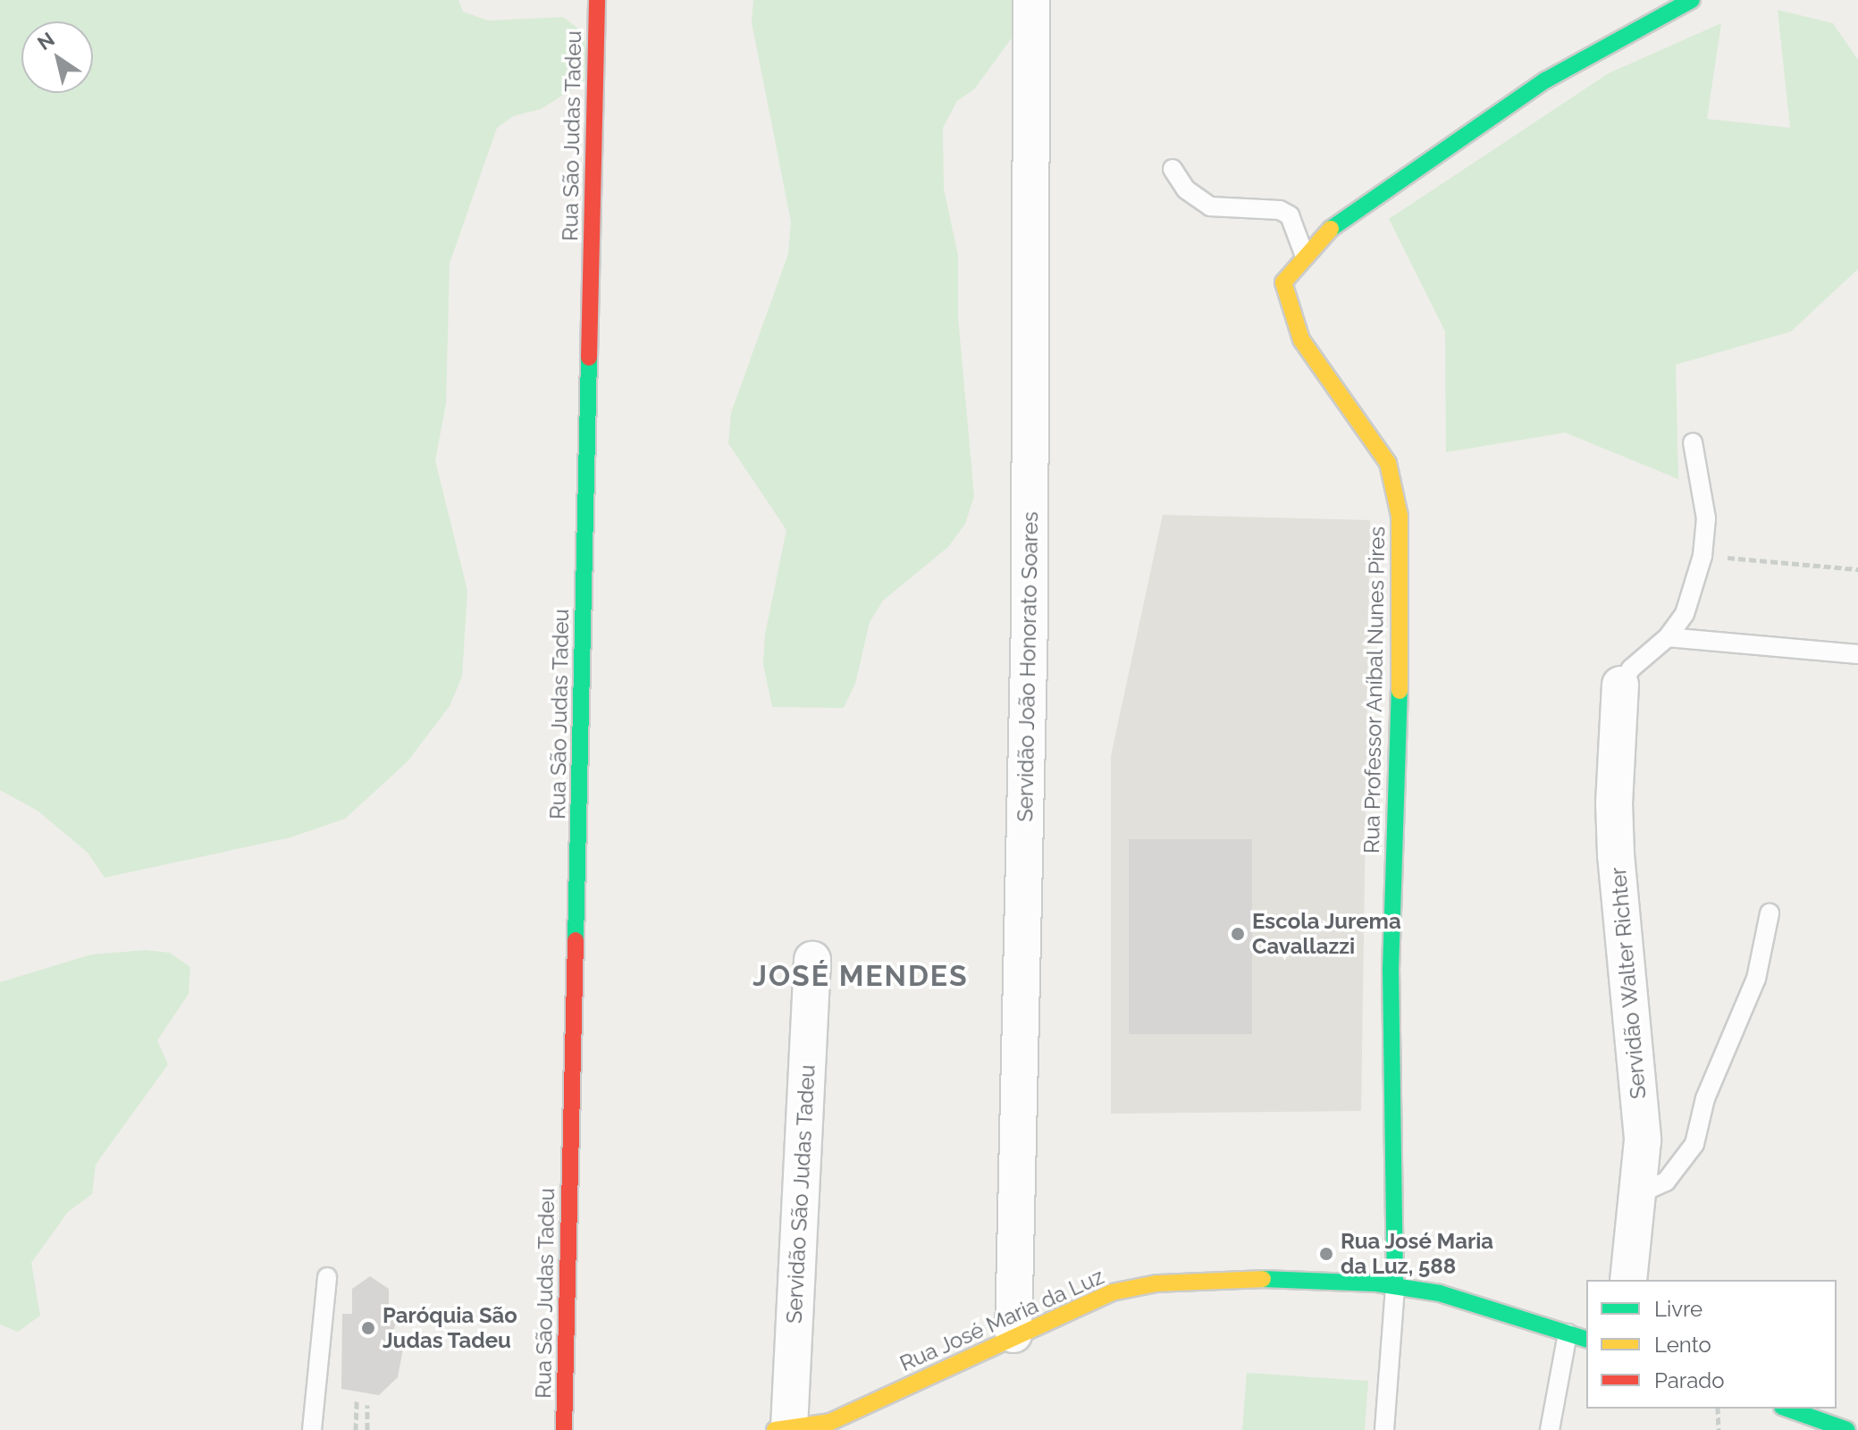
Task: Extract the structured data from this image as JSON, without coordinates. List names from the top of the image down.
{
  "streets": {
    "street": [
      "Rua São Judas Tadeu",
      "Servidão João Honorato Soares",
      "Rua Professor Aníbal Nunes Pires",
      "Servidão Walter Richter",
      "Servidão São Judas Tadeu",
      "Rua José Maria da Luz"
    ]
  },
  "crossings": [
    ["Servidão João Honorato Soares", "Rua José Maria da Luz"],
    ["Rua Professor Aníbal Nunes Pires", "Rua José Maria da Luz"],
    ["Servidão São Judas Tadeu", "Rua José Maria da Luz"]
  ],
  "districts": ["JOSÉ MENDES"],
  "places": ["Escola Jurema Cavallazzi", "Rua José Maria da Luz, 588", "Paróquia São Judas Tadeu"],
  "legend": ["Livre", "Lento", "Parado"],
  "north": "top left"
}
